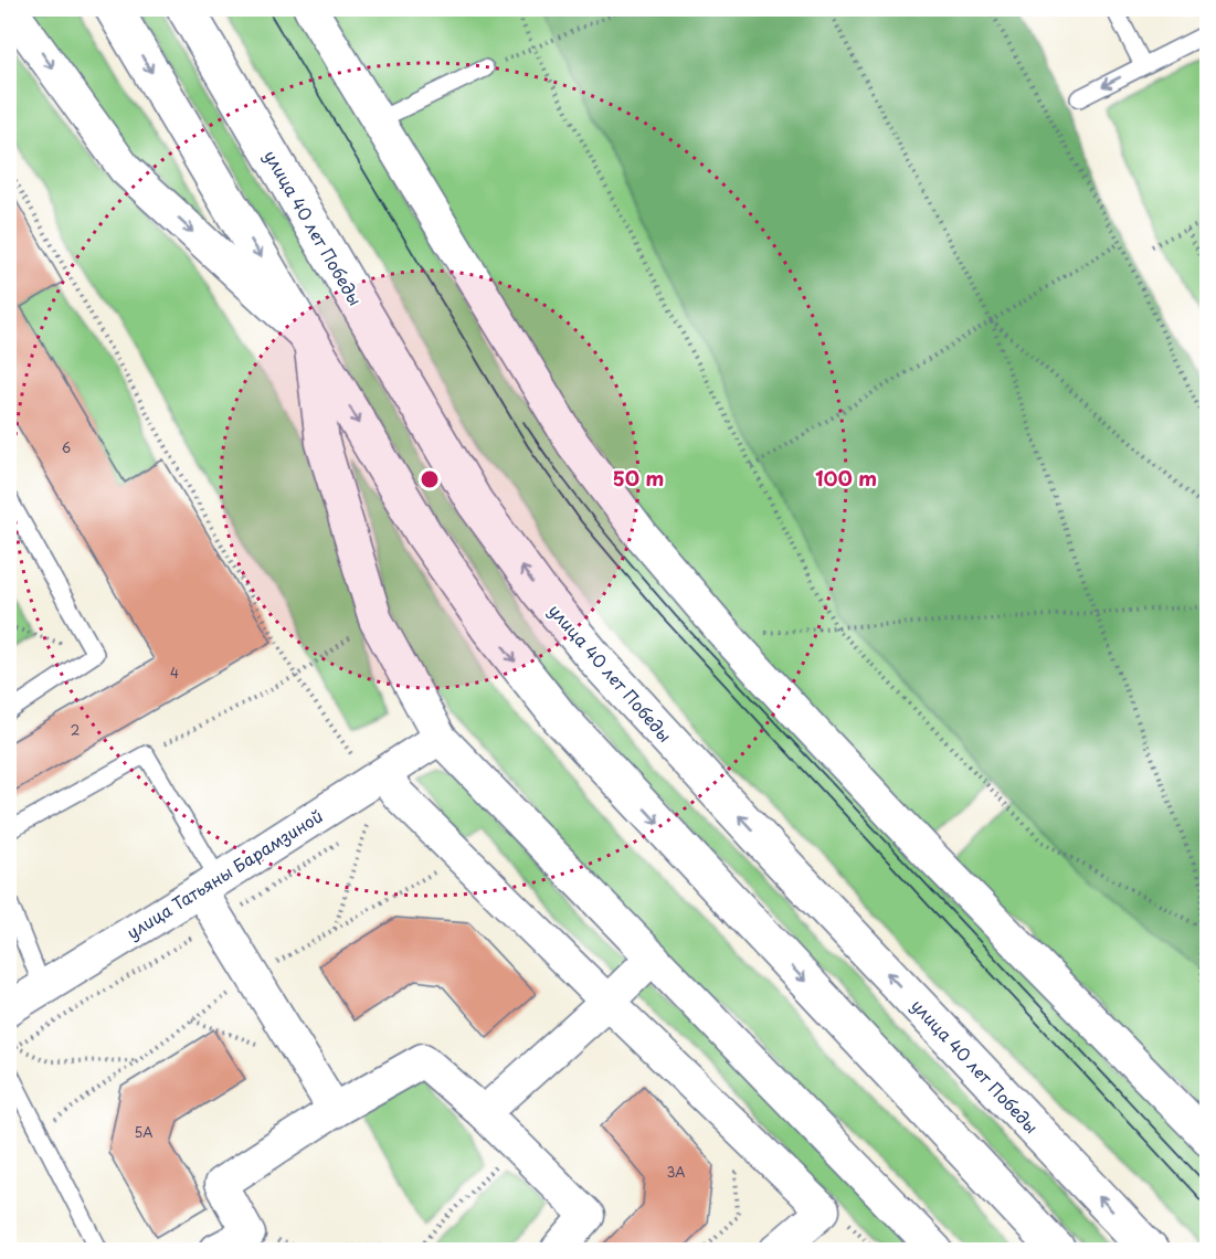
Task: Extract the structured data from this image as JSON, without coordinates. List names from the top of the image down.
{
  "streets": {
    "main road": ["улица 40 лет Победы"],
    "street": ["улица Татьяны Барамзиной"]
  },
  "house_numbers": [
    "6",
    "4",
    "2",
    "5А",
    "3А"
  ],
  "rings": ["50 m", "100 m"]
}
